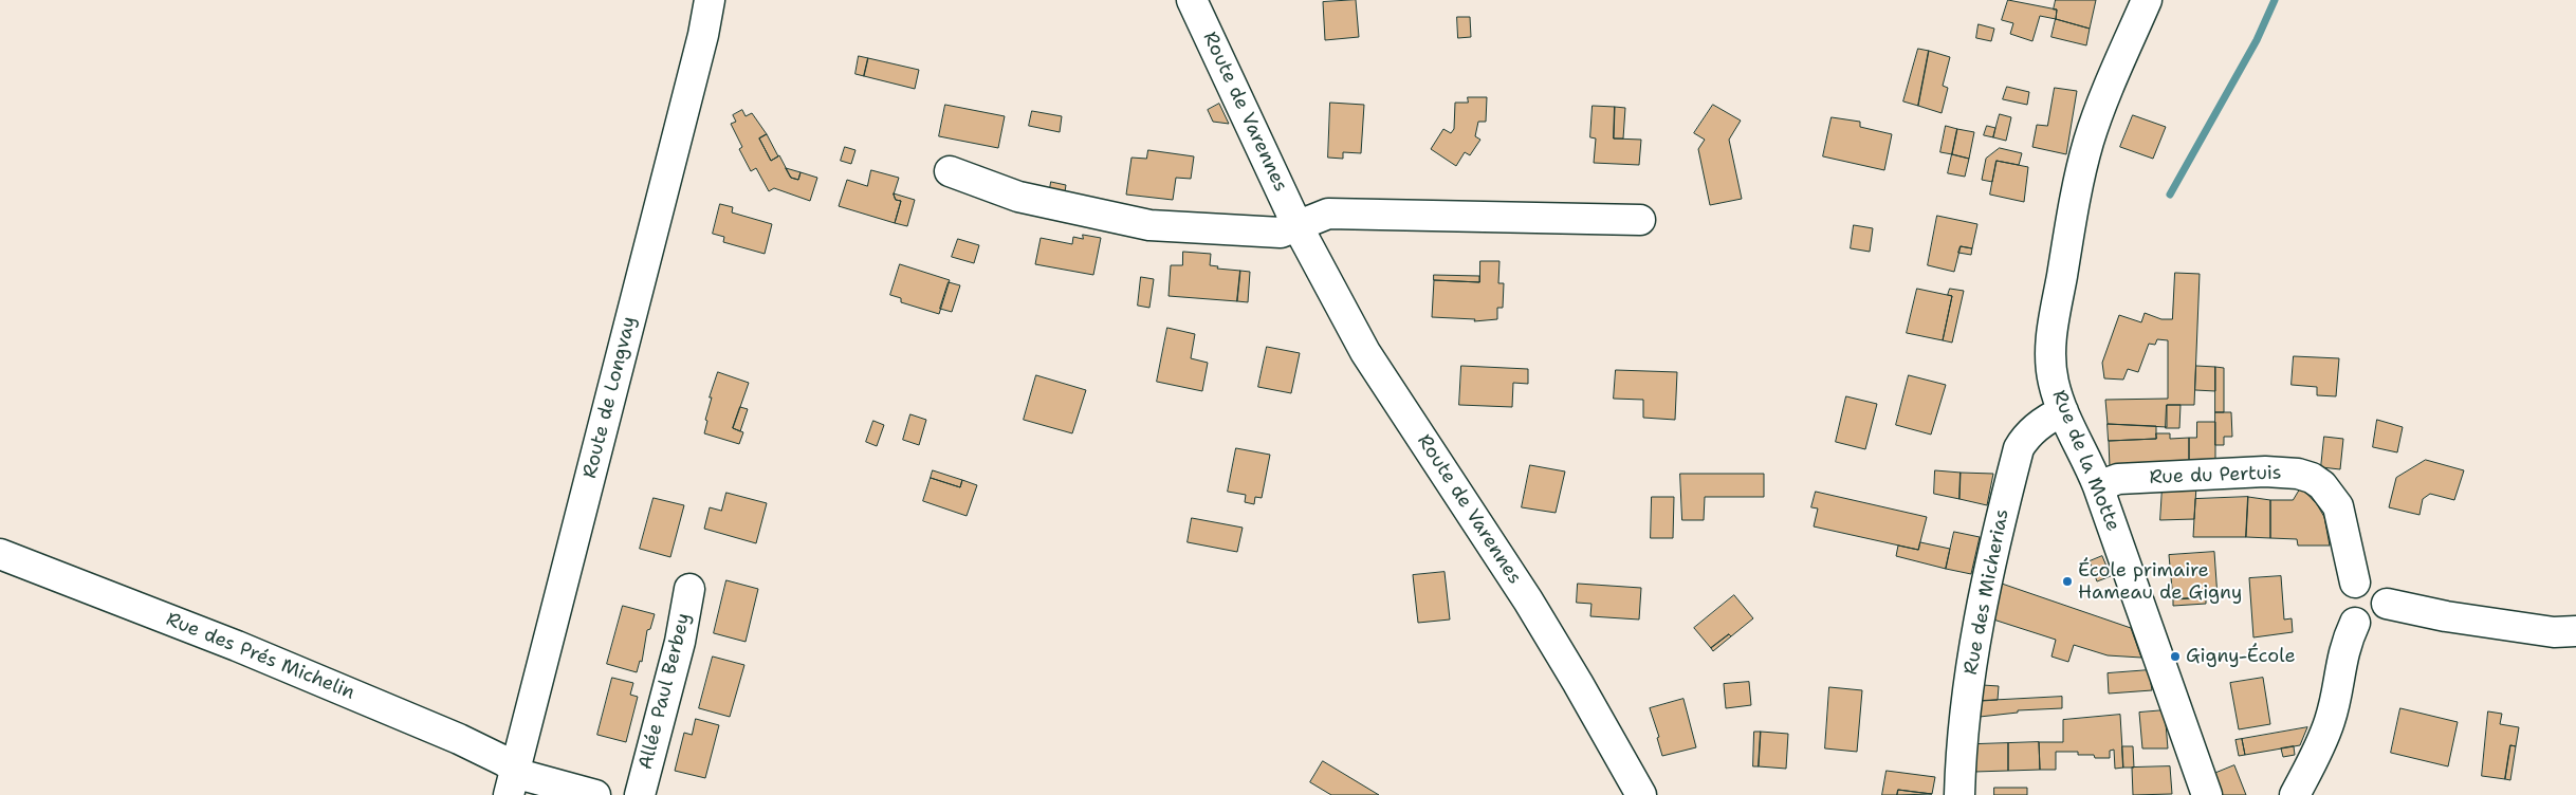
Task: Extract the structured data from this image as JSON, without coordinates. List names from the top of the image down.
{
  "streets": {
    "street": [
      "Route de Varennes",
      "Route de Longvay",
      "Rue de la Motte",
      "Rue du Pertuis",
      "Rue des Micherias",
      "Rue des Prés Michelin",
      "Allée Paul Berbey"
    ]
  },
  "crossings": [
    ["Route de Longvay", "Rue des Prés Michelin"],
    ["Rue de la Motte", "Rue du Pertuis"],
    ["Rue de la Motte", "Rue des Micherias"]
  ],
  "places": ["École primaire Hameau de Gigny", "Gigny-École"]
}
